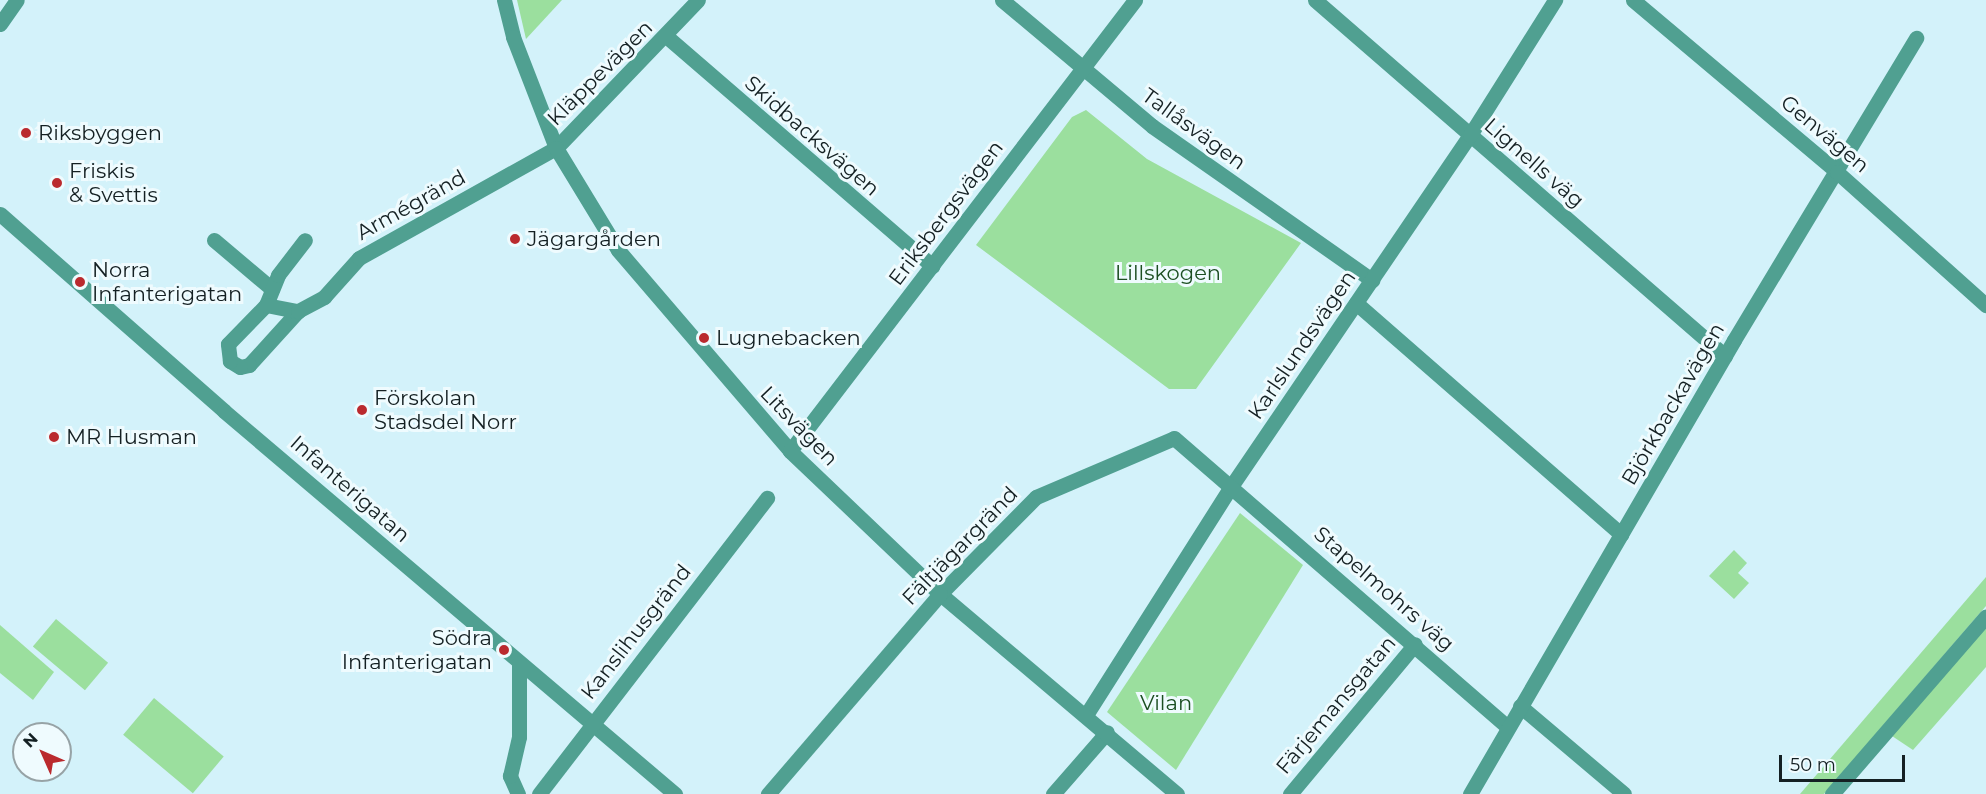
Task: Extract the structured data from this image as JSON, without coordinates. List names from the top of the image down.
{
  "streets": {
    "street": [
      "Kläppevägen",
      "Tallåsvägen",
      "Genvägen",
      "Skidbacksvägen",
      "Lignells väg",
      "Armégränd",
      "Eriksbergsvägen",
      "Karlslundsvägen",
      "Björkbackavägen",
      "Litsvägen",
      "Infanterigatan",
      "Fältjägargränd",
      "Stapelmohrs väg",
      "Kanslihusgränd",
      "Färjemansgatan"
    ]
  },
  "crossings": [
    ["Kläppevägen", "Skidbacksvägen"],
    ["Kläppevägen", "Armégränd"],
    ["Kläppevägen", "Litsvägen"],
    ["Tallåsvägen", "Eriksbergsvägen"],
    ["Tallåsvägen", "Karlslundsvägen"],
    ["Genvägen", "Björkbackavägen"],
    ["Skidbacksvägen", "Eriksbergsvägen"],
    ["Lignells väg", "Karlslundsvägen"],
    ["Lignells väg", "Björkbackavägen"],
    ["Armégränd", "Litsvägen"],
    ["Eriksbergsvägen", "Litsvägen"],
    ["Karlslundsvägen", "Litsvägen"],
    ["Karlslundsvägen", "Fältjägargränd"],
    ["Karlslundsvägen", "Stapelmohrs väg"],
    ["Björkbackavägen", "Stapelmohrs väg"],
    ["Litsvägen", "Fältjägargränd"],
    ["Infanterigatan", "Kanslihusgränd"],
    ["Fältjägargränd", "Stapelmohrs väg"],
    ["Stapelmohrs väg", "Färjemansgatan"]
  ],
  "parks": ["Lillskogen", "Vilan"],
  "places": [
    "Riksbyggen",
    "Friskis & Svettis",
    "Jägargården",
    "Norra Infanterigatan",
    "Lugnebacken",
    "Förskolan Stadsdel Norr",
    "MR Husman",
    "Södra Infanterigatan"
  ],
  "scale_bar": "50 m",
  "north": "top left"
}
